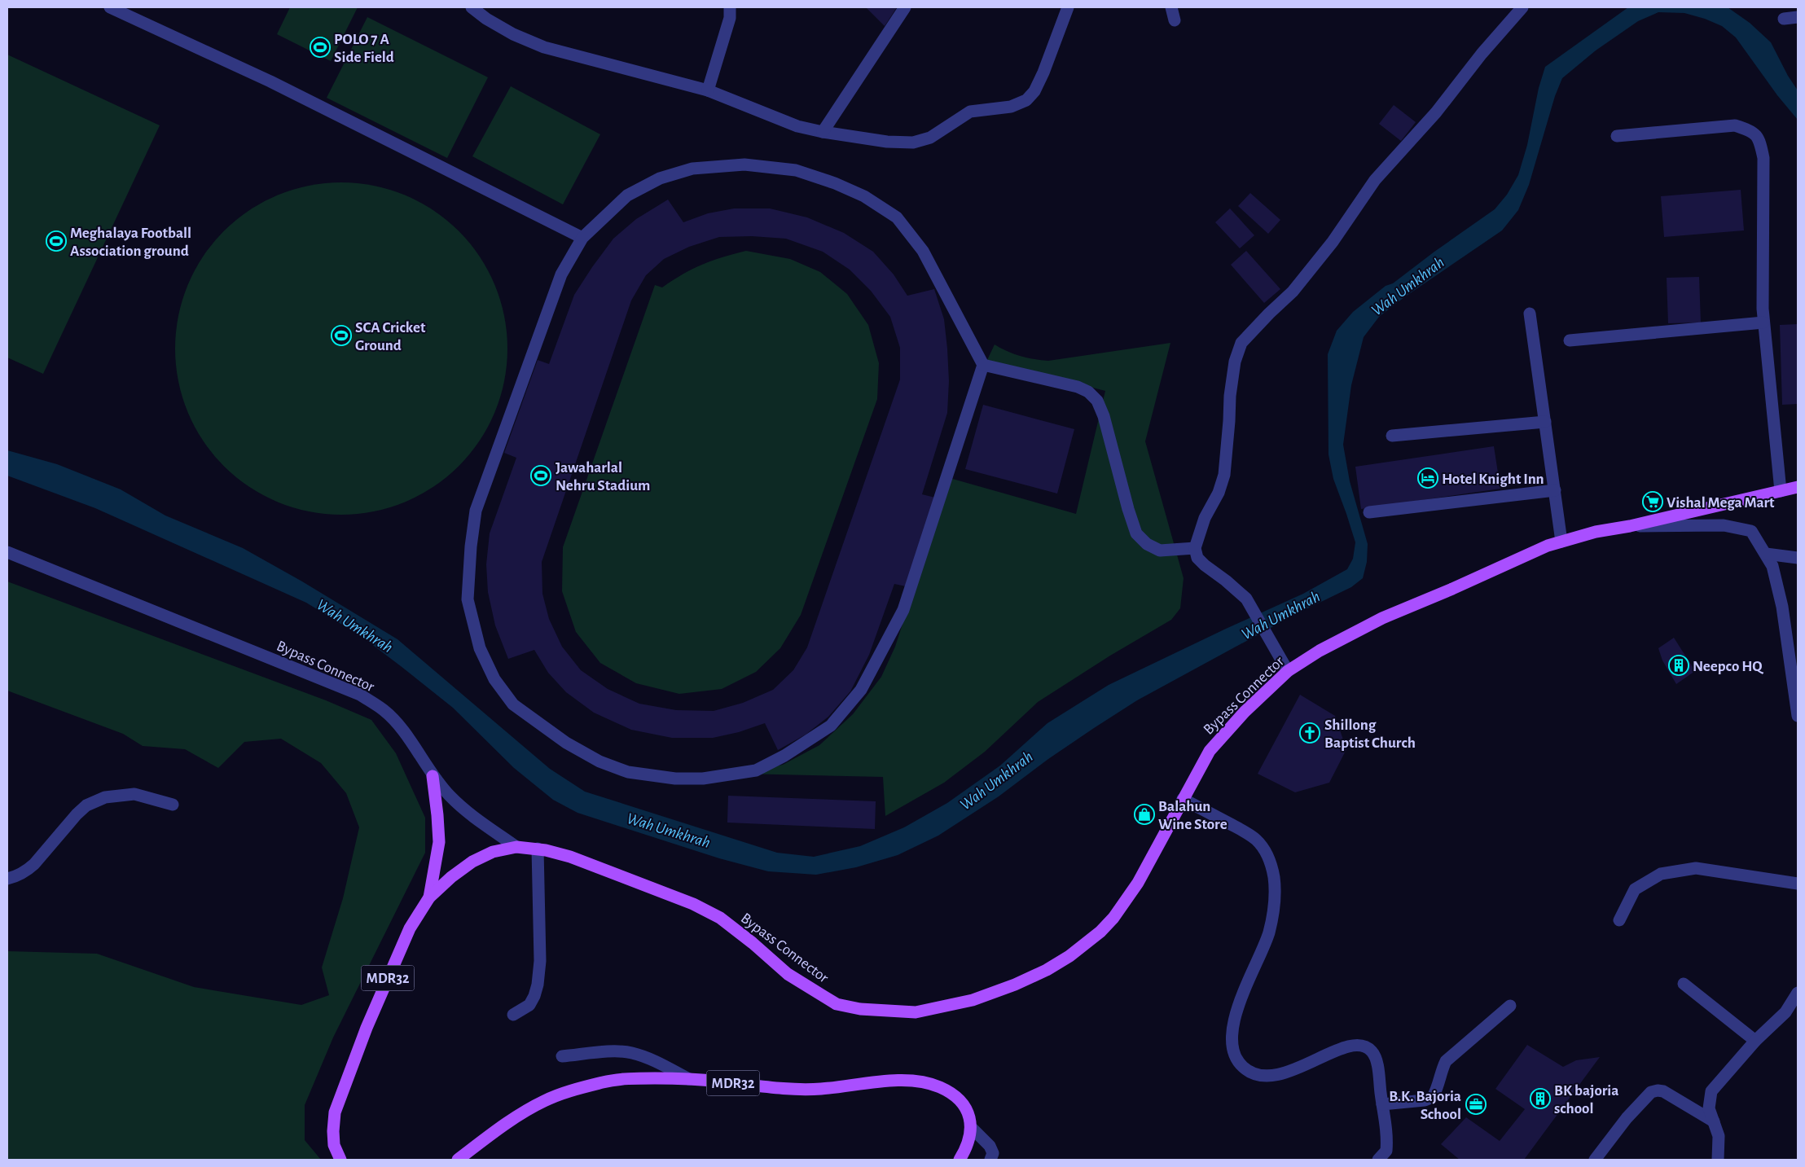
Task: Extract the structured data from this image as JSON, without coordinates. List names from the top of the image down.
{
  "streets": {
    "main road": ["Bypass Connector", "MDR32"]
  },
  "crossings": [
    ["Bypass Connector", "MDR32"]
  ],
  "water": ["Wah Umkhrah"],
  "places": {
    "sports": [
      "POLO 7 A Side Field",
      "Meghalaya Football Association ground",
      "SCA Cricket Ground",
      "Jawaharlal Nehru Stadium"
    ],
    "hotel": ["Hotel Knight Inn"],
    "supermarket": ["Vishal Mega Mart"],
    "building": ["Neepco HQ", "BK bajoria school"],
    "church": ["Shillong Baptist Church"],
    "shop": ["Balahun Wine Store"],
    "office": ["B.K. Bajoria School"]
  }
}
